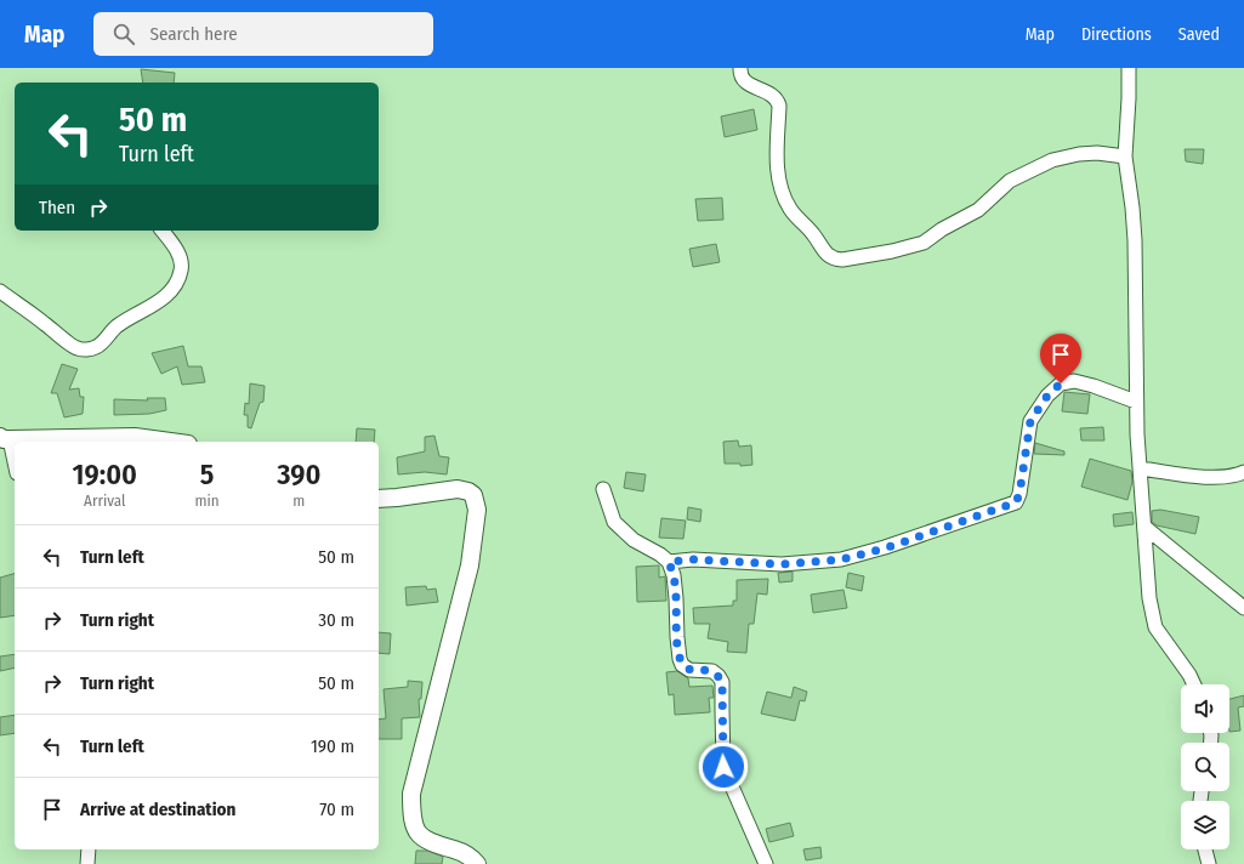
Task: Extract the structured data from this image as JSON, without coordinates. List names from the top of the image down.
{
  "page": {
    "header": "Map",
    "search": "Search here",
    "nav": ["Map", "Directions", "Saved"],
    "turn": ["50 m", "Turn left"],
    "then": "Then",
    "eta": [
      "19:00",
      "Arrival",
      "5",
      "min",
      "390",
      "m"
    ],
    "list": [
      {
        "name": "Turn left",
        "value": "50 m"
      },
      {
        "name": "Turn right",
        "value": "30 m"
      },
      {
        "name": "Turn right",
        "value": "50 m"
      },
      {
        "name": "Turn left",
        "value": "190 m"
      },
      {
        "name": "Arrive at destination",
        "value": "70 m"
      }
    ]
  }
}
